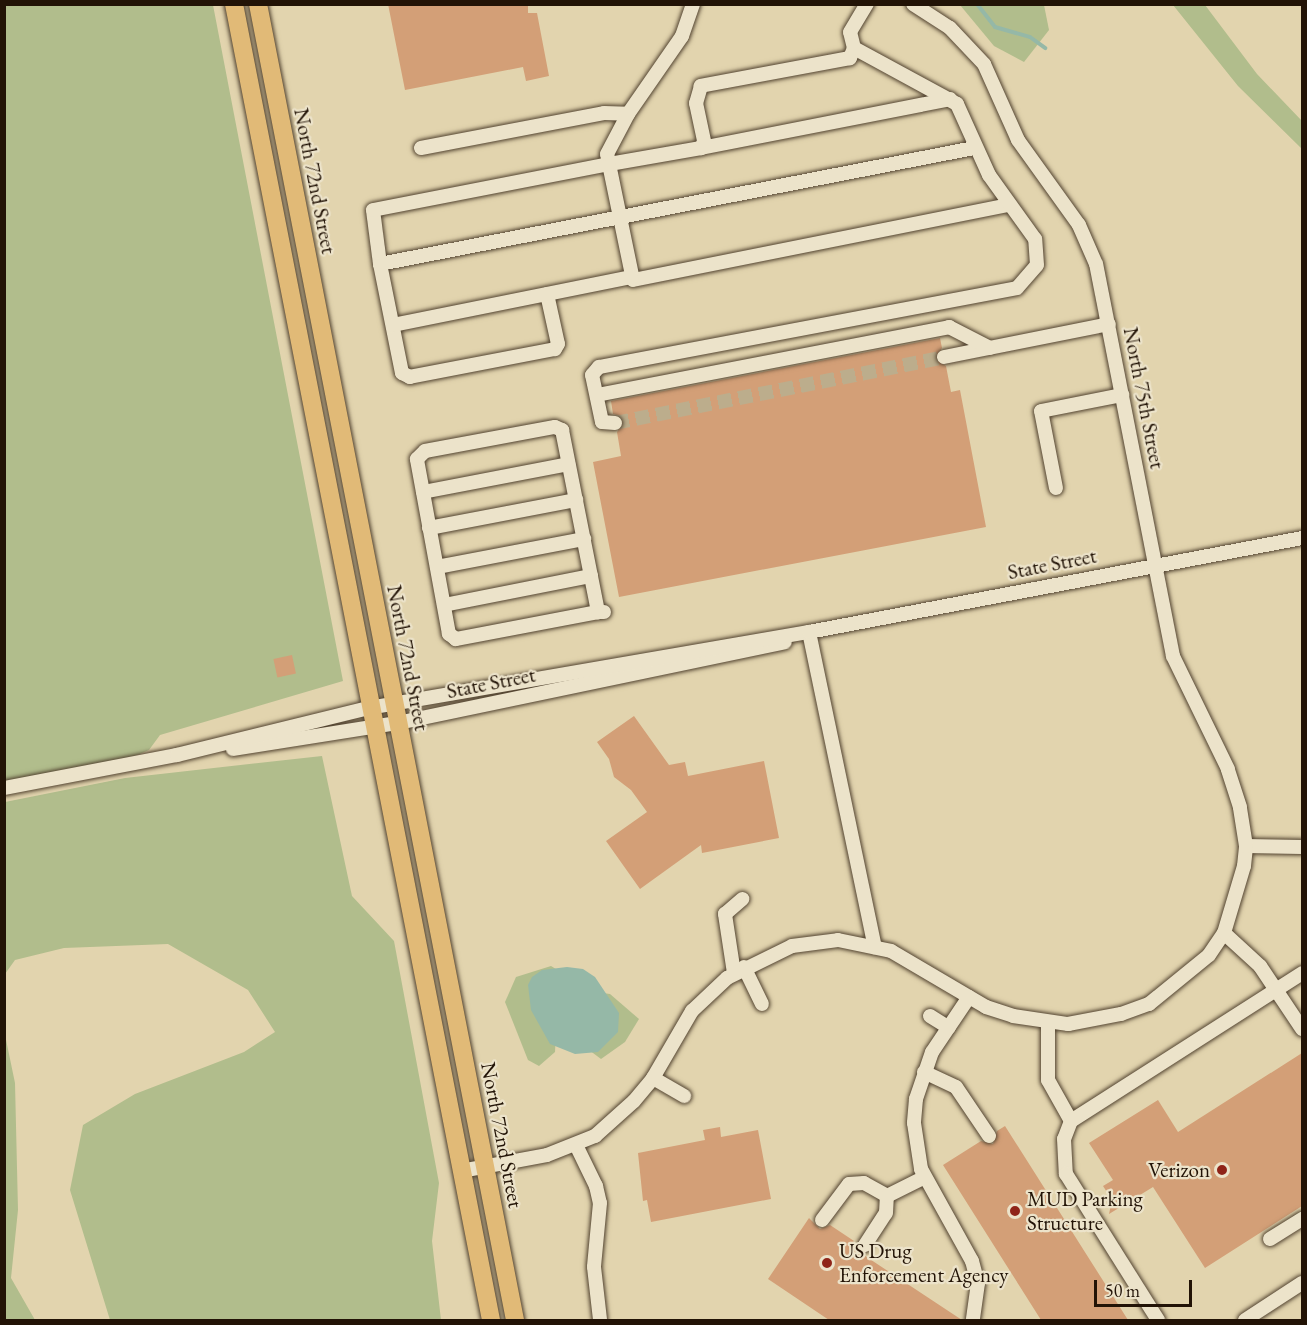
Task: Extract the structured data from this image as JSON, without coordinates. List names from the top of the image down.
{
  "streets": {
    "main road": ["North 72nd Street"],
    "street": ["North 75th Street", "State Street"]
  },
  "crossings": [
    ["North 72nd Street", "North 75th Street"],
    ["North 72nd Street", "State Street"],
    ["North 75th Street", "State Street"]
  ],
  "places": ["Verizon", "MUD Parking Structure", "US Drug Enforcement Agency"],
  "scale_bar": "50 m"
}
